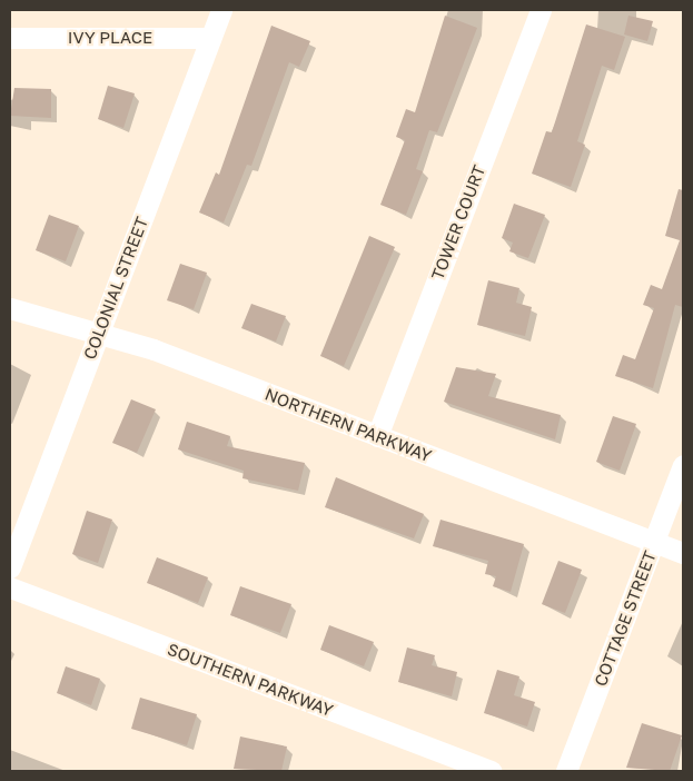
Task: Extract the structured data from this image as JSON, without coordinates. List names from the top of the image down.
{
  "streets": {
    "street": [
      "IVY PLACE",
      "TOWER COURT",
      "COLONIAL STREET",
      "NORTHERN PARKWAY",
      "COTTAGE STREET",
      "SOUTHERN PARKWAY"
    ]
  },
  "crossings": [
    ["IVY PLACE", "COLONIAL STREET"],
    ["TOWER COURT", "NORTHERN PARKWAY"],
    ["COLONIAL STREET", "NORTHERN PARKWAY"],
    ["NORTHERN PARKWAY", "COTTAGE STREET"]
  ]
}
